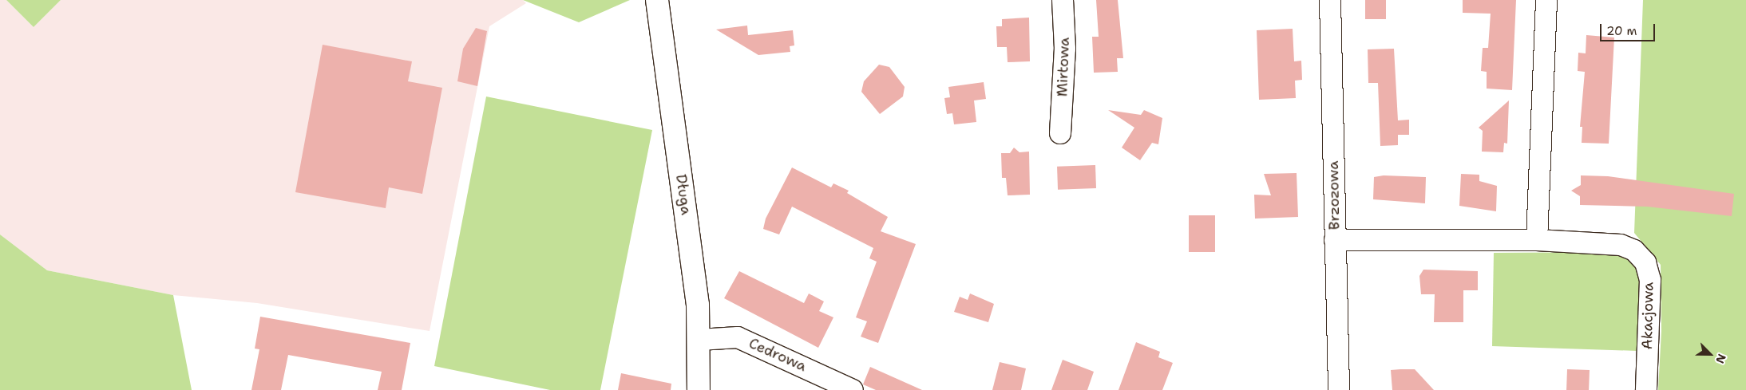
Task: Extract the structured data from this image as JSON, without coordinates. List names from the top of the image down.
{
  "streets": {
    "street": [
      "Mirtowa",
      "Długa",
      "Brzozowa",
      "Akacjowa",
      "Cedrowa"
    ]
  },
  "crossings": [
    ["Długa", "Cedrowa"],
    ["Brzozowa", "Akacjowa"]
  ],
  "scale_bar": "20 m",
  "north": "bottom right"
}
